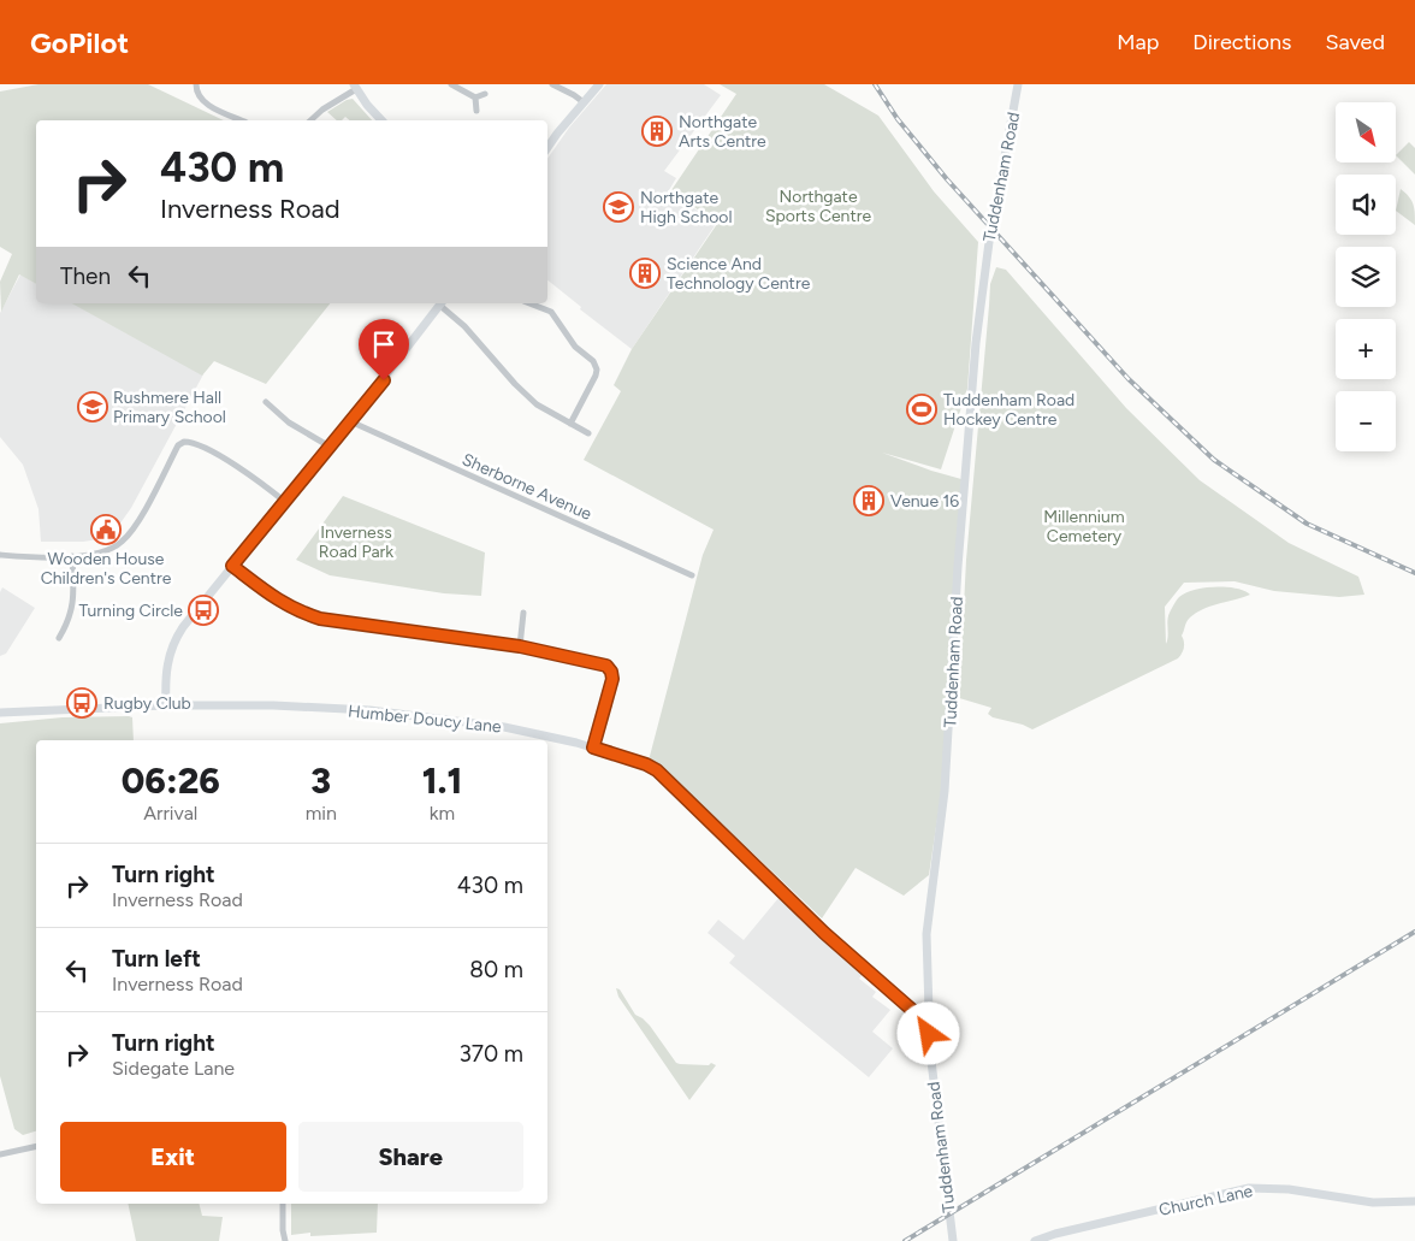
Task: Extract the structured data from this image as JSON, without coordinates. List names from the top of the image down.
{
  "streets": {
    "street": [
      "Tuddenham Road",
      "Sherborne Avenue",
      "Humber Doucy Lane",
      "Church Lane"
    ]
  },
  "crossings": [
    ["Tuddenham Road", "Humber Doucy Lane"]
  ],
  "parks": ["Northgate Sports Centre", "Millennium Cemetery", "Inverness Road Park"],
  "places": {
    "building": ["Northgate Arts Centre", "Science And Technology Centre", "Venue 16"],
    "school or university": ["Northgate High School", "Rushmere Hall Primary School"],
    "sports": ["Tuddenham Road Hockey Centre"],
    "public building": ["Wooden House Children's Centre"],
    "bus stop": ["Turning Circle", "Rugby Club"]
  },
  "north": "bottom right",
  "page": {
    "header": "GoPilot",
    "nav": ["Map", "Directions", "Saved"],
    "map_buttons": ["+", "−"],
    "turn": ["430 m", "Inverness Road"],
    "then": "Then",
    "eta": [
      "06:26",
      "Arrival",
      "3",
      "min",
      "1.1",
      "km"
    ],
    "list": [
      {
        "name": "Turn right",
        "note": "Inverness Road",
        "value": "430 m"
      },
      {
        "name": "Turn left",
        "note": "Inverness Road",
        "value": "80 m"
      },
      {
        "name": "Turn right",
        "note": "Sidegate Lane",
        "value": "370 m"
      }
    ],
    "buttons": ["Exit", "Share"]
  }
}
